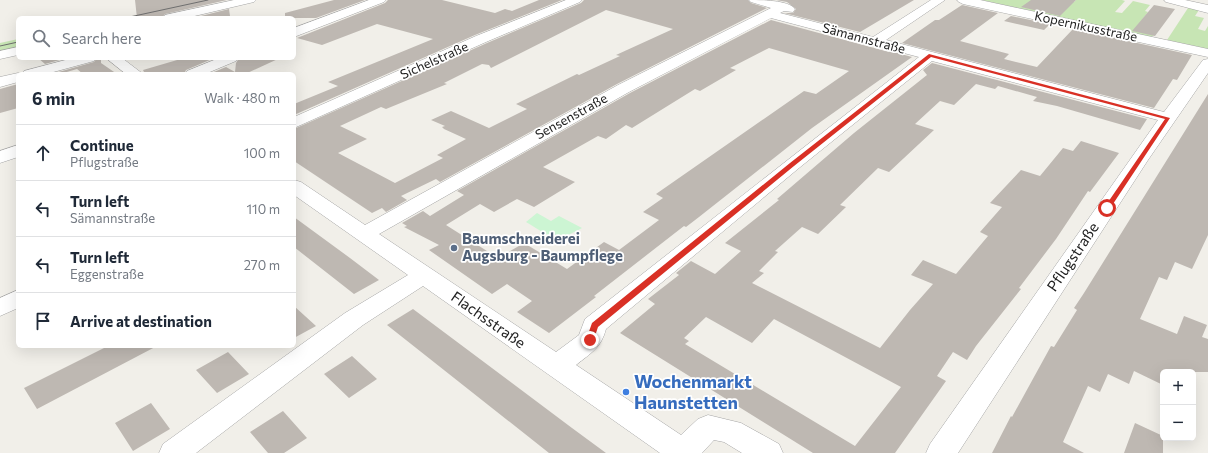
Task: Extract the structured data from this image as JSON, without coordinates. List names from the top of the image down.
{
  "streets": {
    "street": [
      "Kopernikusstraße",
      "Sämannstraße",
      "Sichelstraße",
      "Sensenstraße",
      "Pflugstraße",
      "Flachsstraße"
    ]
  },
  "crossings": [
    ["Sämannstraße", "Sensenstraße"],
    ["Sämannstraße", "Pflugstraße"],
    ["Sensenstraße", "Flachsstraße"]
  ],
  "places": ["Baumschneiderei Augsburg - Baumpflege", "Wochenmarkt Haunstetten"],
  "page": {
    "search": "Search here",
    "heading": ["6 min", "Walk · 480 m"],
    "list": [
      ["Continue", "Pflugstraße", "100 m"],
      ["Turn left", "Sämannstraße", "110 m"],
      ["Turn left", "Eggenstraße", "270 m"],
      "Arrive at destination"
    ],
    "map_buttons": ["+", "−"]
  }
}
